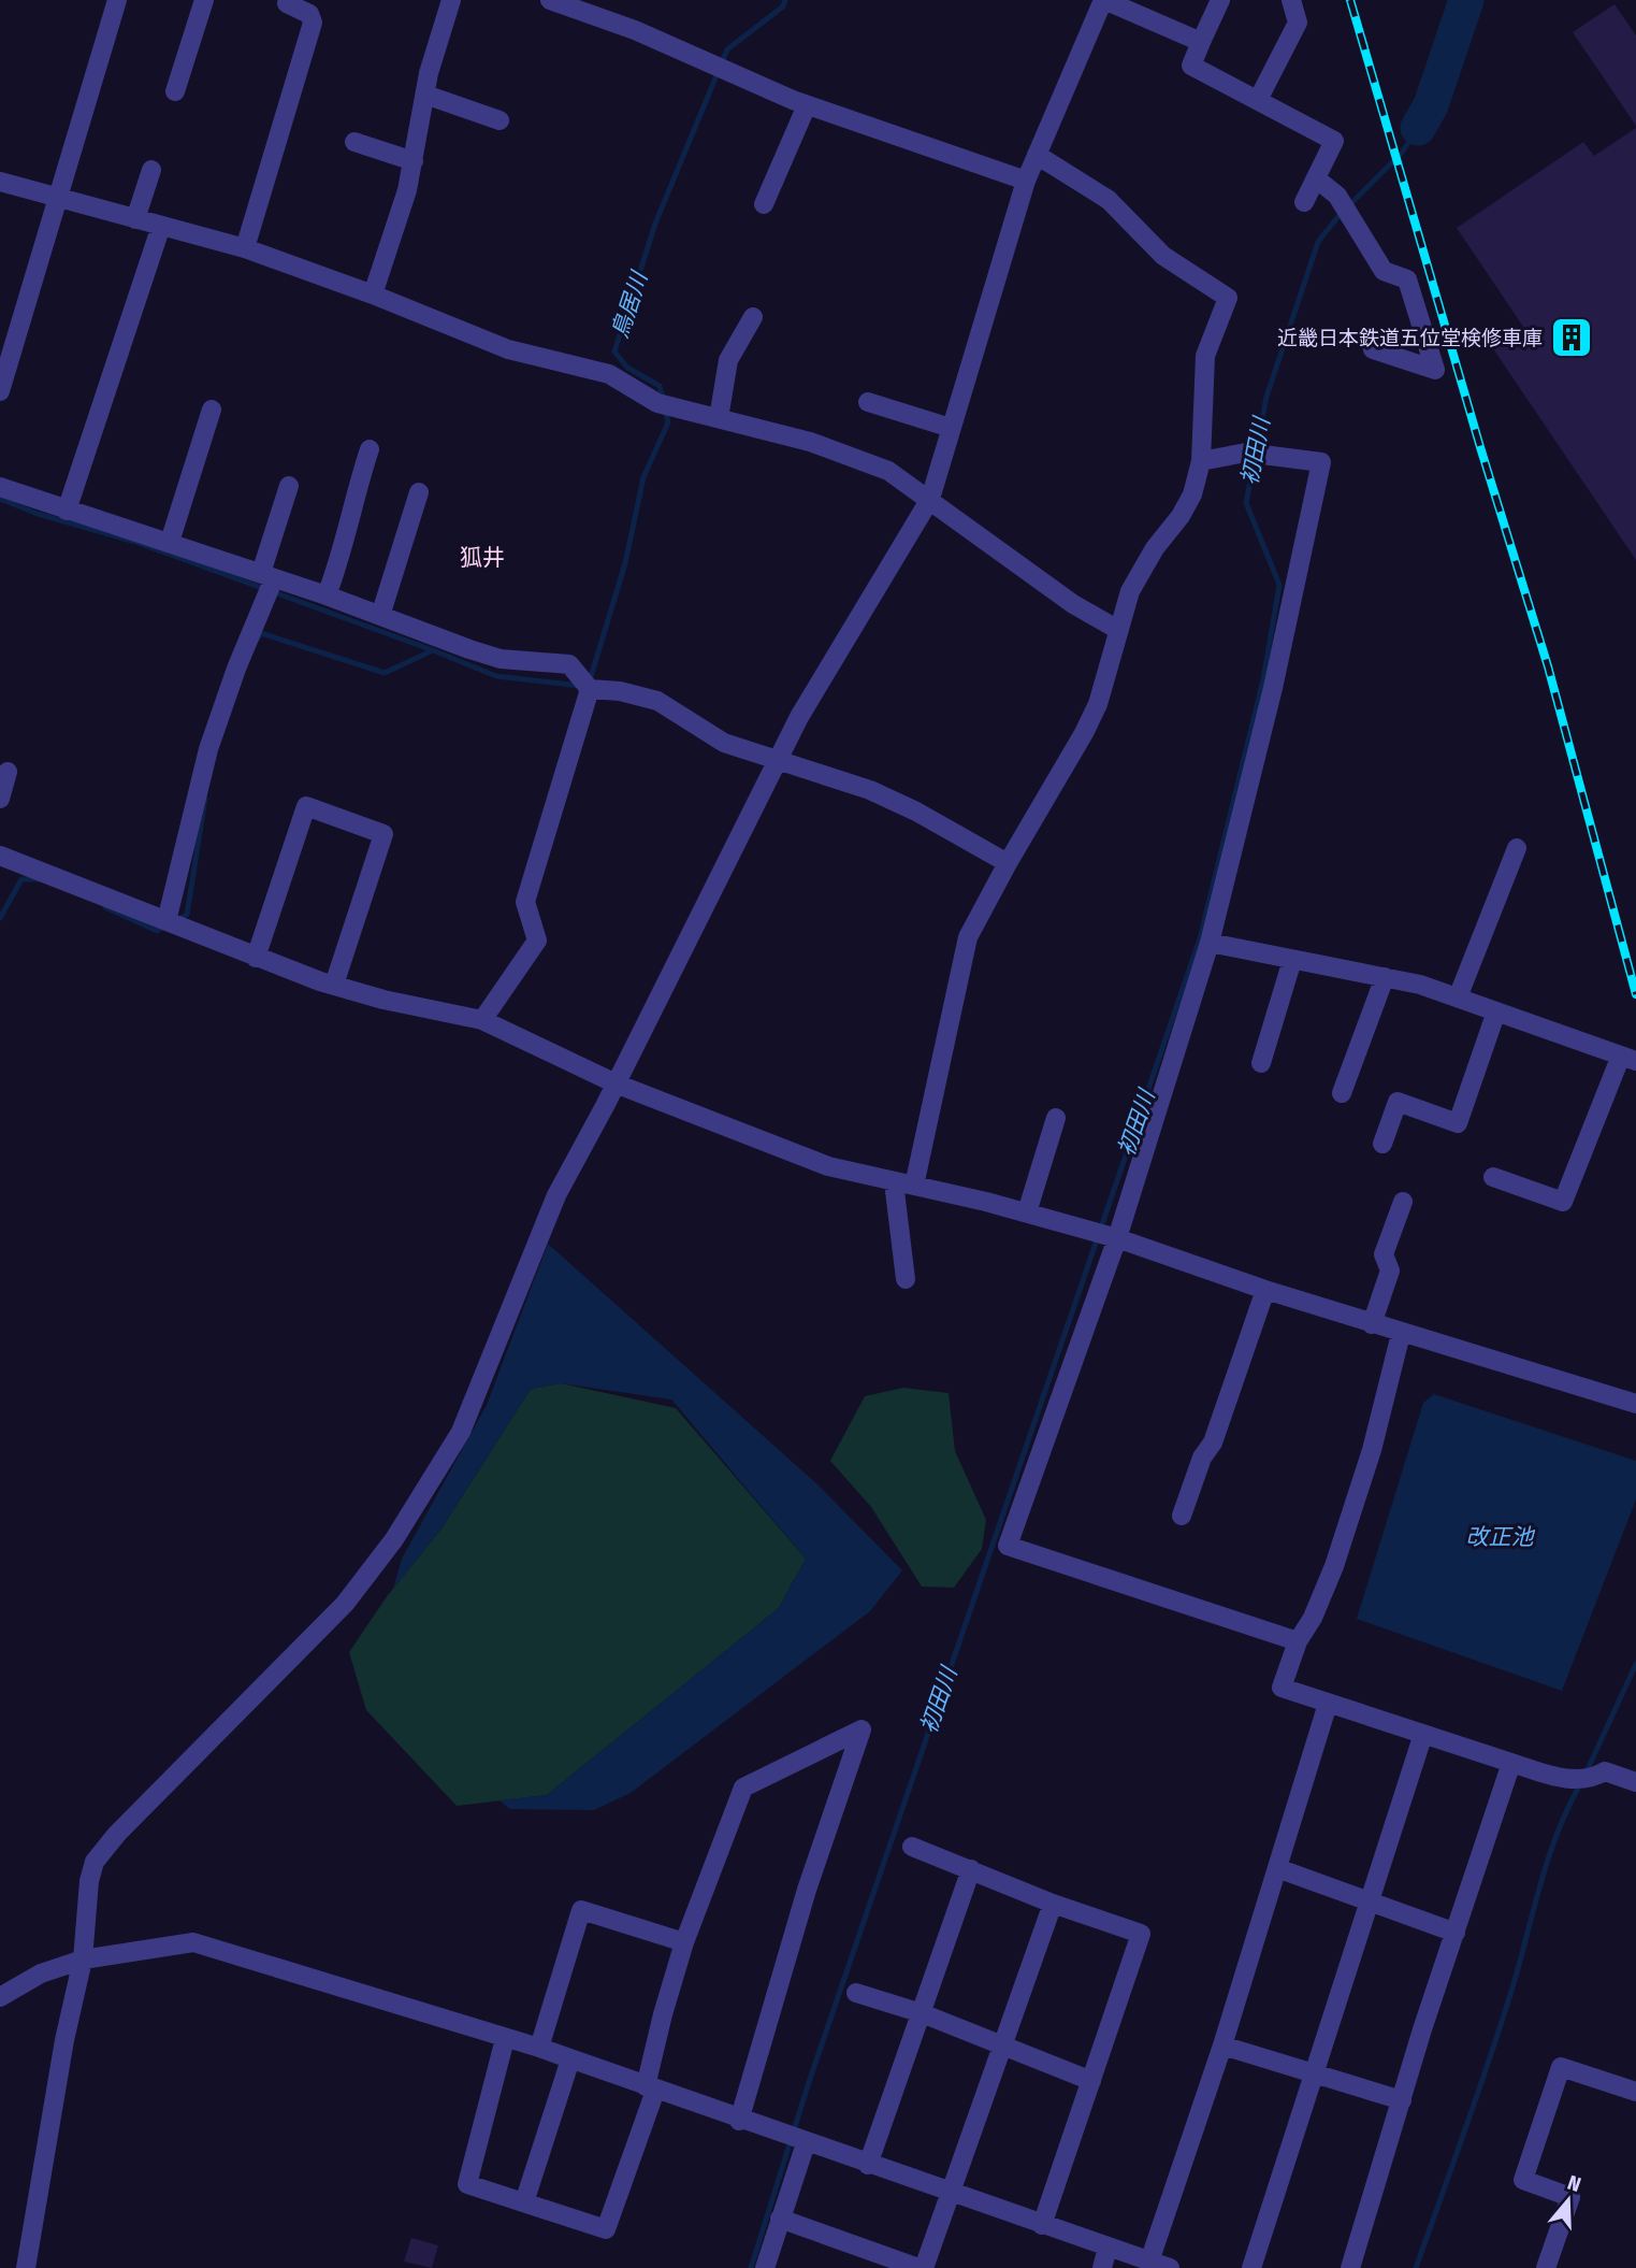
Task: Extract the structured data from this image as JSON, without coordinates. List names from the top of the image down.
{
  "districts": ["狐井"],
  "water": ["鳥居川", "初田川", "改正池"],
  "places": {
    "building": ["近畿日本鉄道五位堂検修車庫"]
  },
  "north": "top"
}
